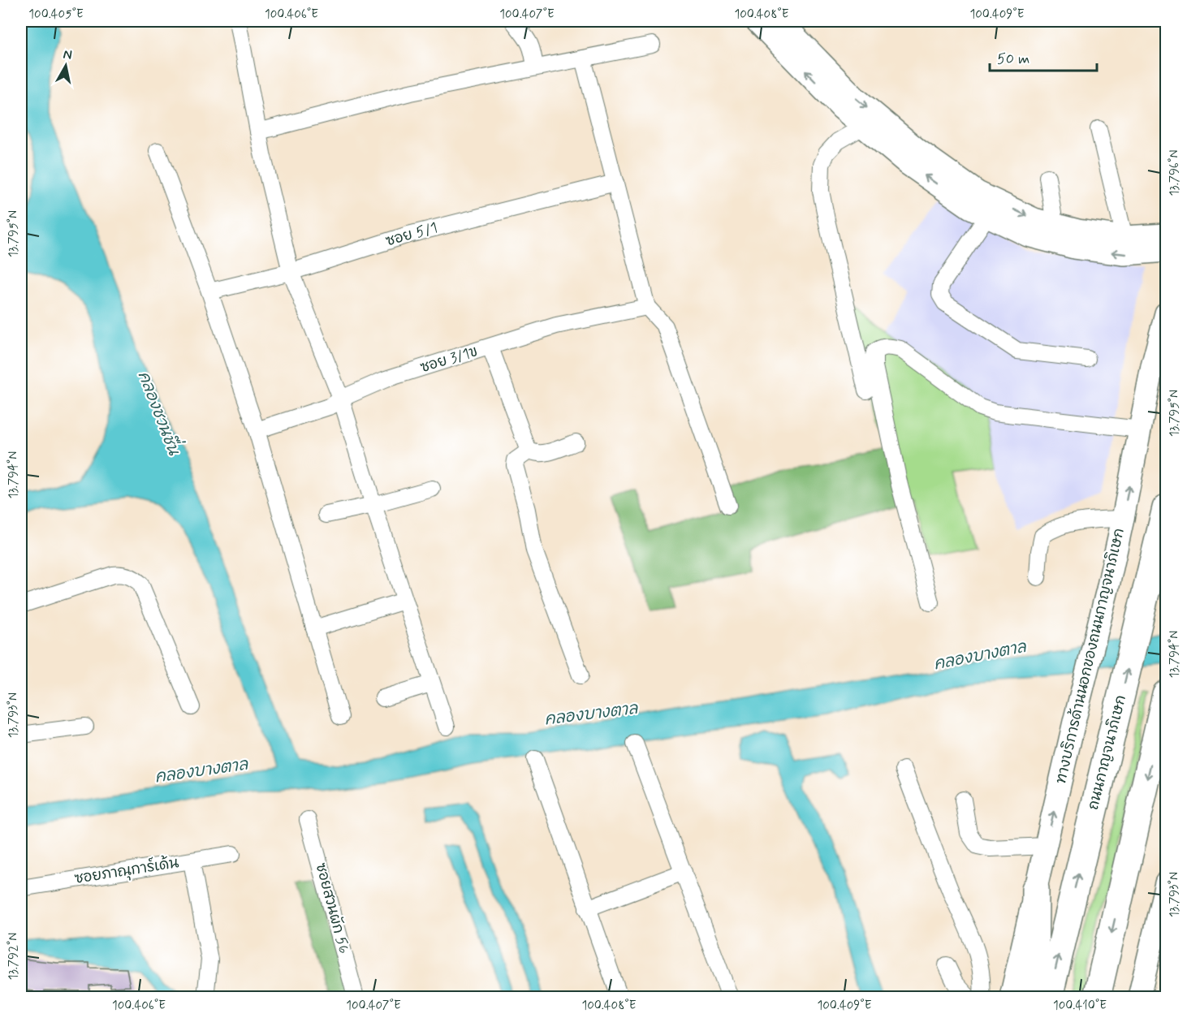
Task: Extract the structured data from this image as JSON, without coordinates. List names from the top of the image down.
{
  "streets": {
    "highway": ["ถนนกาญจนาภิเษก"],
    "street": [
      "ซอย 5/1",
      "ซอย 3/1ข",
      "ทางบริการด้านนอกของถนนกาญจนาภิเษก",
      "ซอยภาณุการ์เด้น",
      "ซอยสวนผัก 56"
    ]
  },
  "one_way": ["ทางบริการด้านนอกของถนนกาญจนาภิเษก"],
  "water": ["คลองชวนชื่น", "คลองบางตาล"],
  "scale_bar": "50 m",
  "north": "top",
  "coordinates": [
    "100.405°E",
    "100.406°E",
    "100.407°E",
    "100.408°E",
    "100.409°E",
    "13.796°N",
    "13.795°N",
    "13.794°N",
    "13.793°N",
    "13.792°N",
    "100.410°E"
  ]
}
